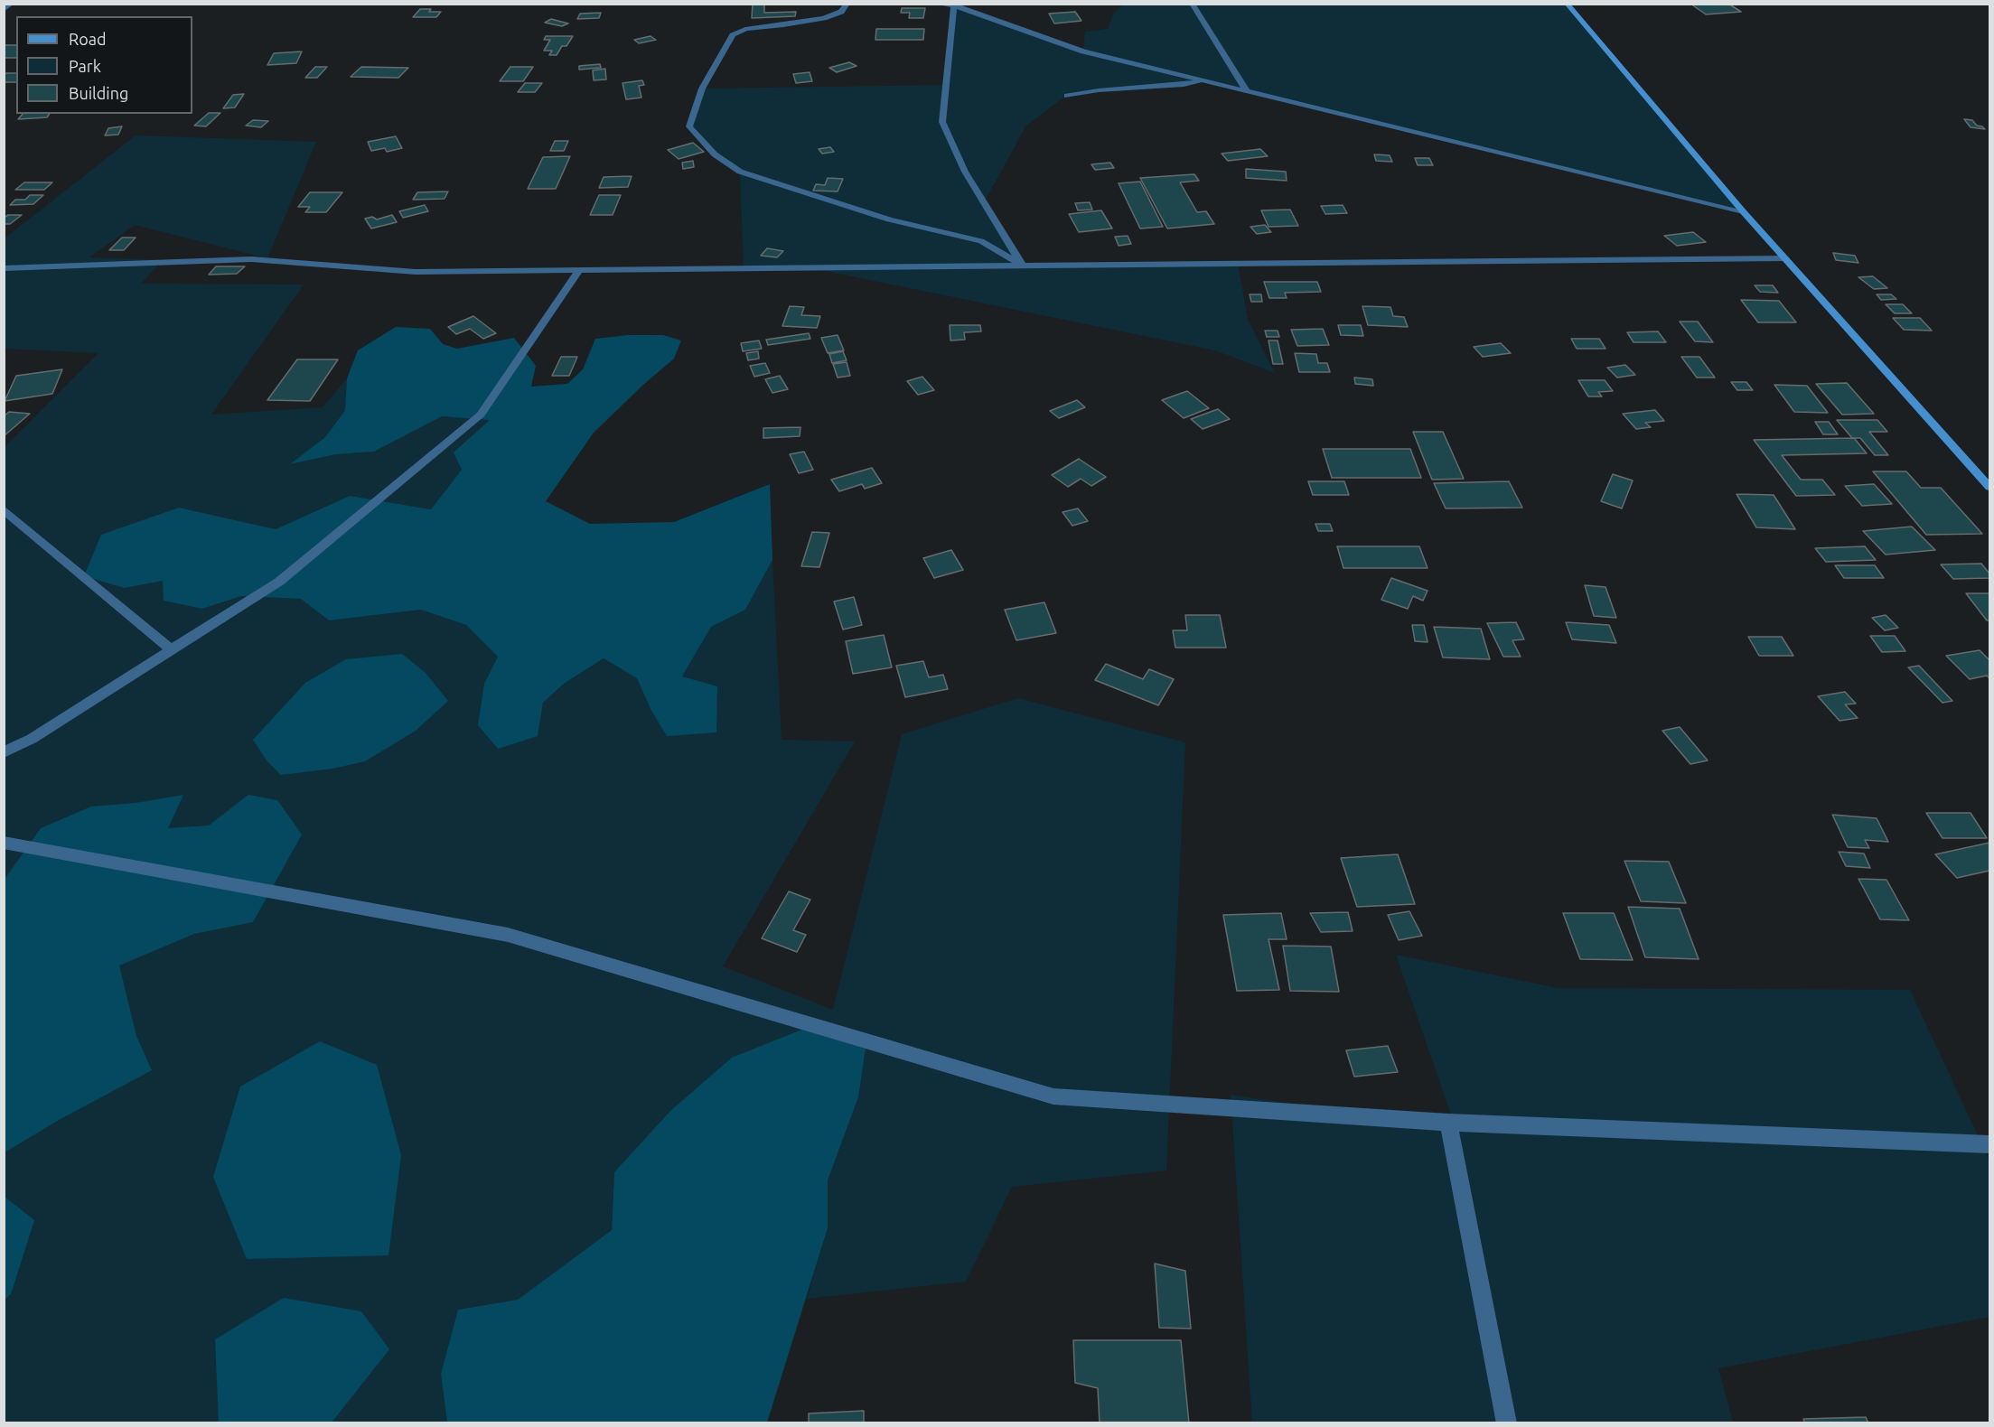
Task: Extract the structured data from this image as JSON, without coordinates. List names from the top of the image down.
{
  "legend": ["Road", "Park", "Building"]
}
